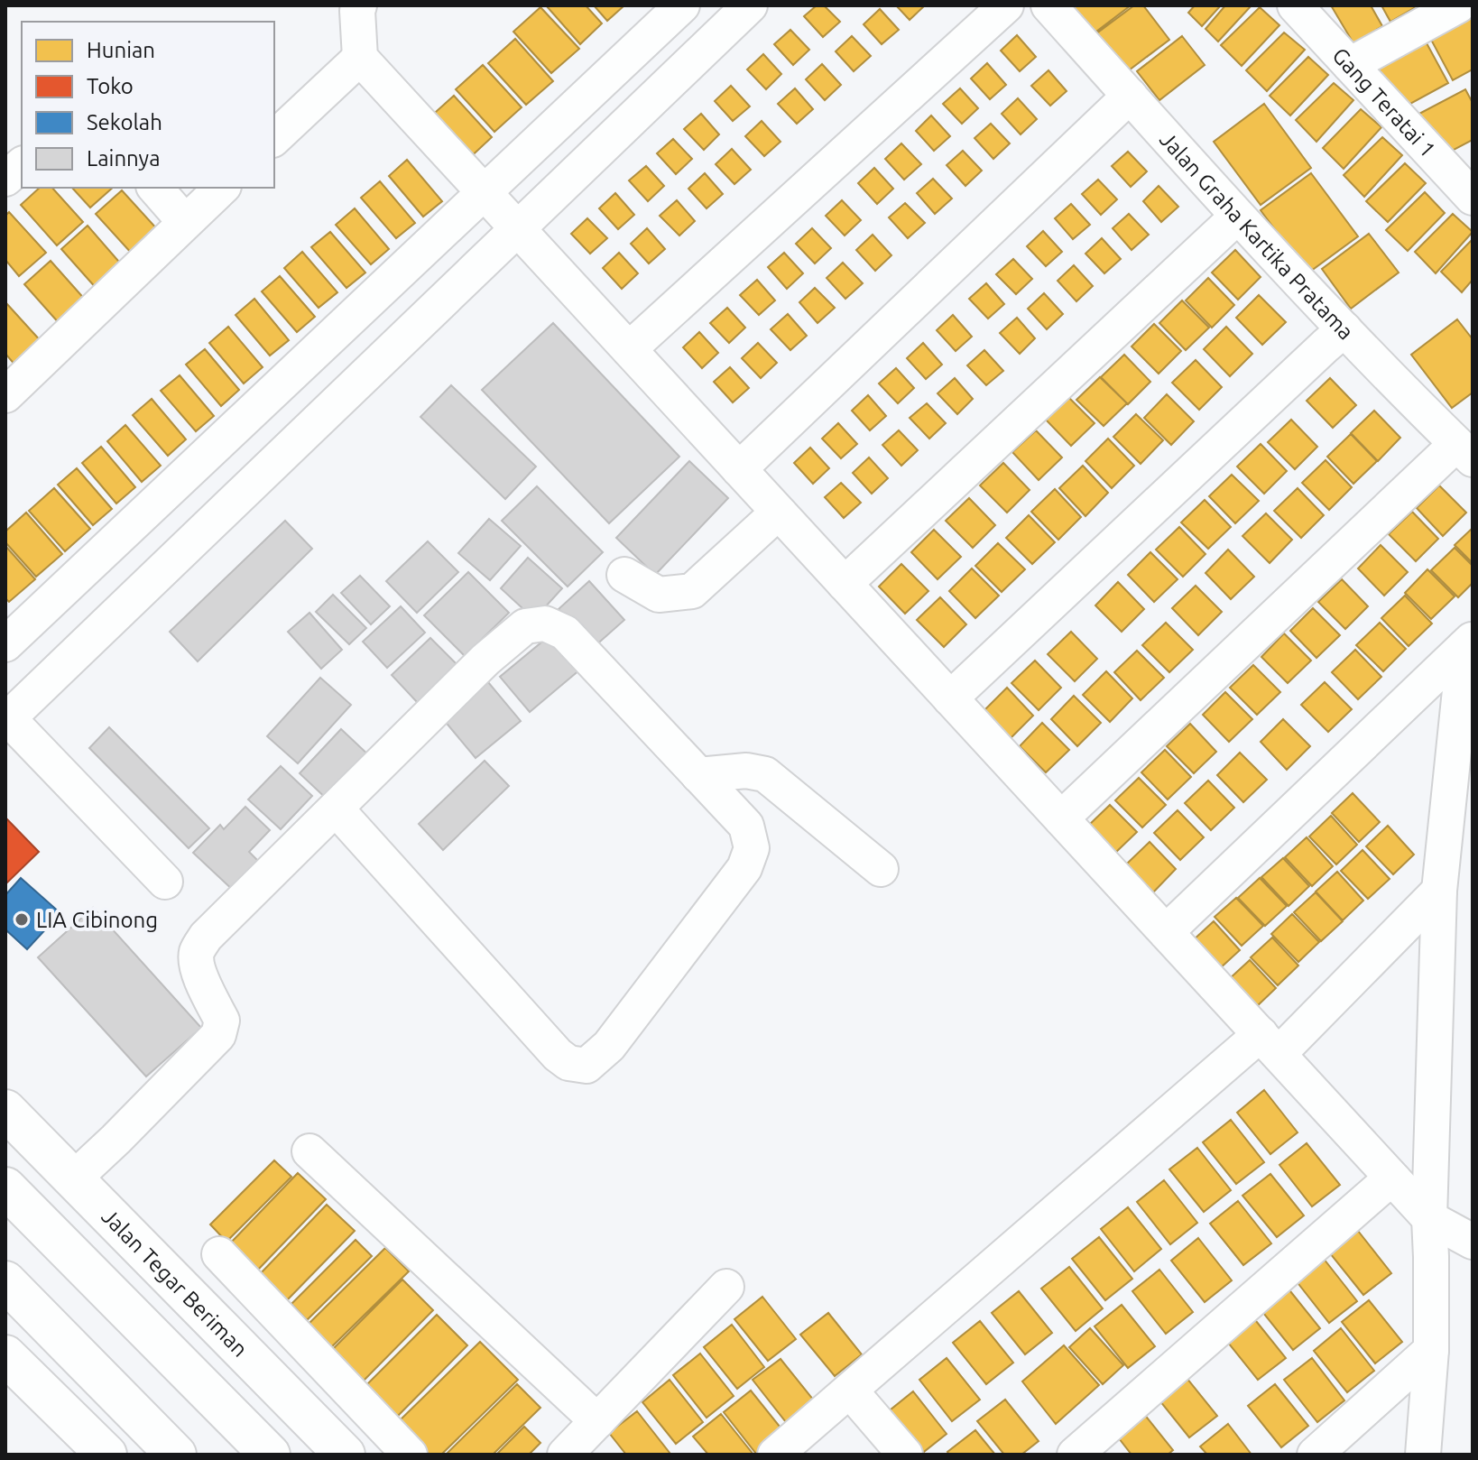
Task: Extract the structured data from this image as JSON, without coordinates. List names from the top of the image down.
{
  "streets": {
    "main road": ["Jalan Tegar Beriman"],
    "street": ["Gang Teratai 1", "Jalan Graha Kartika Pratama"]
  },
  "places": ["LIA Cibinong"],
  "legend": [
    "Hunian",
    "Toko",
    "Sekolah",
    "Lainnya"
  ]
}
